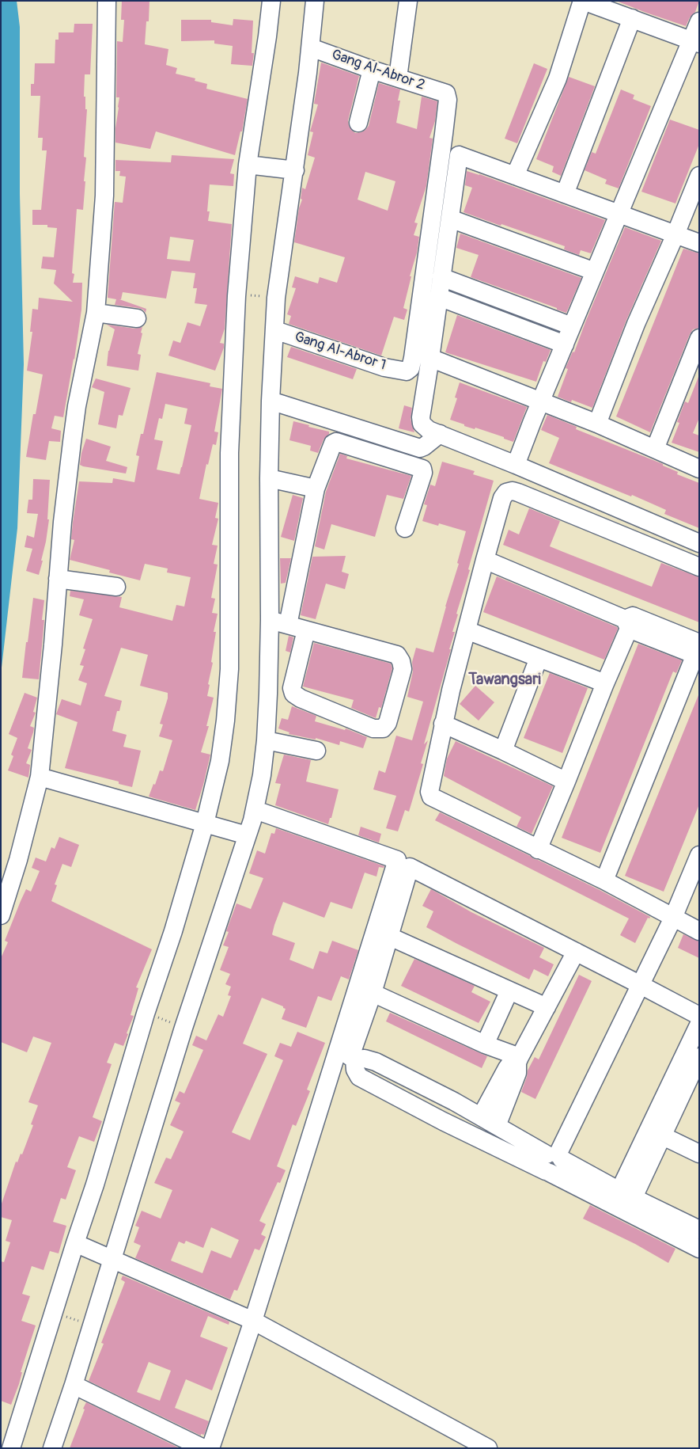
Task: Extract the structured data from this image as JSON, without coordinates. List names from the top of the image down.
{
  "streets": {
    "street": ["Gang Al-Abror 2", "Gang Al-Abror 1"]
  },
  "crossings": [
    ["Gang Al-Abror 2", "Gang Al-Abror 1"]
  ],
  "districts": ["Tawangsari"]
}
